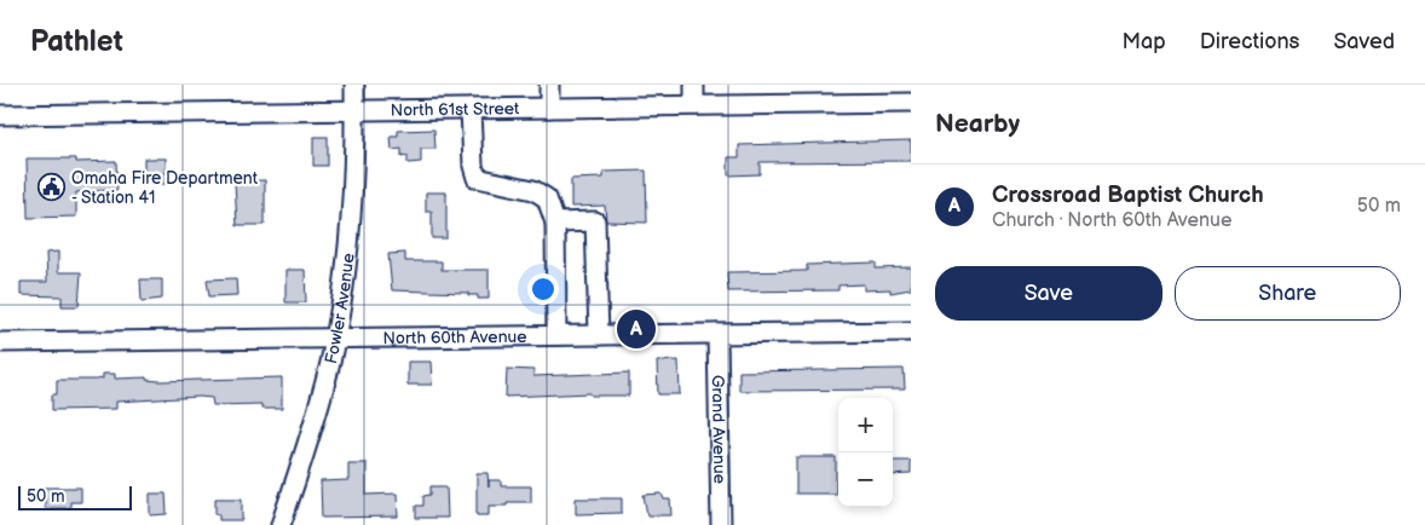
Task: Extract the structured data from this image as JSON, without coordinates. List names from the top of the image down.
{
  "streets": {
    "street": [
      "North 61st Street",
      "Fowler Avenue",
      "North 60th Avenue",
      "Grand Avenue"
    ]
  },
  "crossings": [
    ["North 61st Street", "Fowler Avenue"],
    ["Fowler Avenue", "North 60th Avenue"],
    ["North 60th Avenue", "Grand Avenue"]
  ],
  "places": {
    "public building": ["Omaha Fire Department - Station 41"]
  },
  "scale_bar": "50 m",
  "page": {
    "header": "Pathlet",
    "nav": ["Map", "Directions", "Saved"],
    "heading": "Nearby",
    "list": [
      {
        "mark": "A",
        "name": "Crossroad Baptist Church",
        "note": "Church · North 60th Avenue",
        "value": "50 m"
      }
    ],
    "buttons": ["Save", "Share"],
    "pins": "A",
    "map_buttons": ["+", "−"],
    "scale": "50 m"
  }
}
